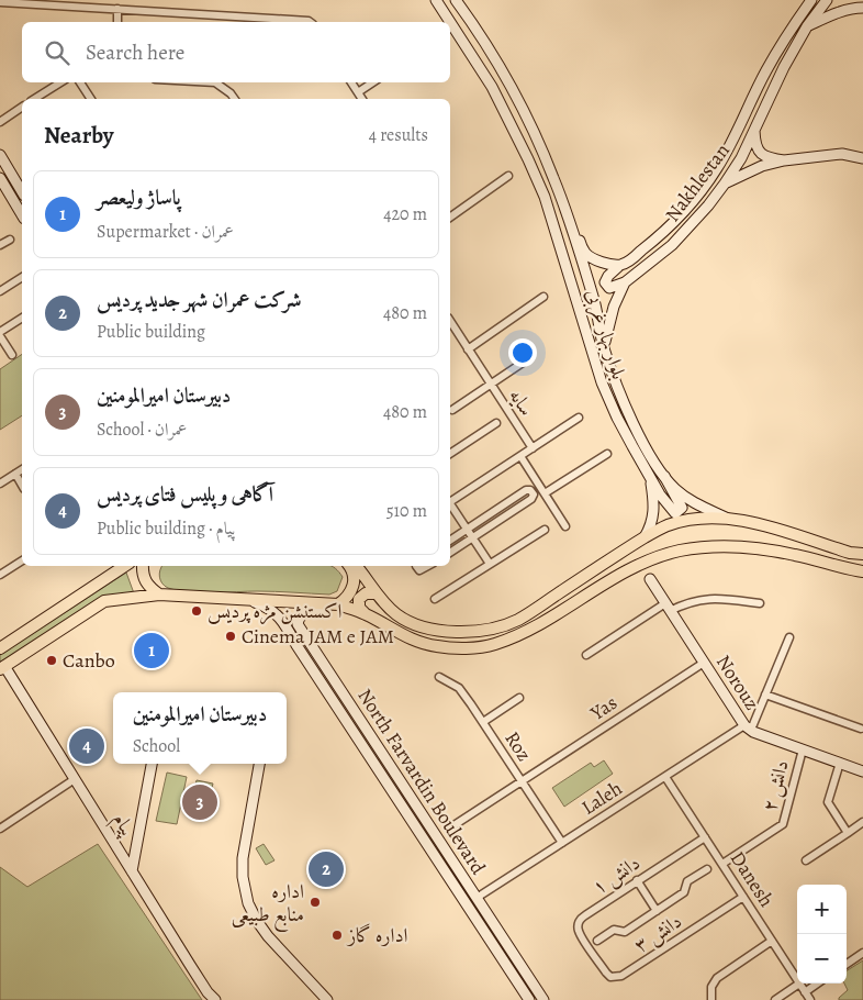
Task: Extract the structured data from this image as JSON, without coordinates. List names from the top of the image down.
{
  "streets": {
    "main road": [
      "Nakhlestan",
      "بلوار بهار غربی",
      "Norouz",
      "North Farvardin Boulevard",
      "پیام"
    ],
    "street": [
      "سایه",
      "Yas",
      "Roz",
      "دانش ۲",
      "Laleh",
      "دانش ۱",
      "Danesh",
      "دانش ۳"
    ]
  },
  "crossings": [
    ["Nakhlestan", "بلوار بهار غربی"],
    ["Norouz", "Yas"],
    ["Norouz", "دانش ۲"],
    ["Norouz", "Laleh"],
    ["Yas", "Roz"],
    ["Roz", "Laleh"],
    ["North Farvardin Boulevard", "Laleh"],
    ["دانش ۲", "Danesh"],
    ["Laleh", "Danesh"],
    ["دانش ۱", "Danesh"],
    ["دانش ۱", "دانش ۳"],
    ["Danesh", "دانش ۳"]
  ],
  "places": [
    "اکستنشن مژه پردیس",
    "Cinema JAM e JAM",
    "Canbo",
    "اداره منابع طبیعی",
    "اداره گاز"
  ],
  "page": {
    "search": "Search here",
    "heading": ["Nearby", "4 results"],
    "list": [
      {
        "mark": "1",
        "name": "پاساژ ولیعصر",
        "note": "Supermarket · عمران",
        "value": "420 m"
      },
      {
        "mark": "2",
        "name": "شرکت عمران شهر جدید پردیس",
        "note": "Public building",
        "value": "480 m"
      },
      {
        "mark": "3",
        "name": "دبیرستان امیرالمومنین",
        "note": "School · عمران",
        "value": "480 m"
      },
      {
        "mark": "4",
        "name": "آگاهی و پلیس فتای پردیس",
        "note": "Public building · پیام",
        "value": "510 m"
      }
    ],
    "pins": [
      "1",
      "4",
      "3",
      "2"
    ],
    "popup": ["دبیرستان امیرالمومنین", "School"],
    "map_buttons": ["+", "−"]
  }
}
